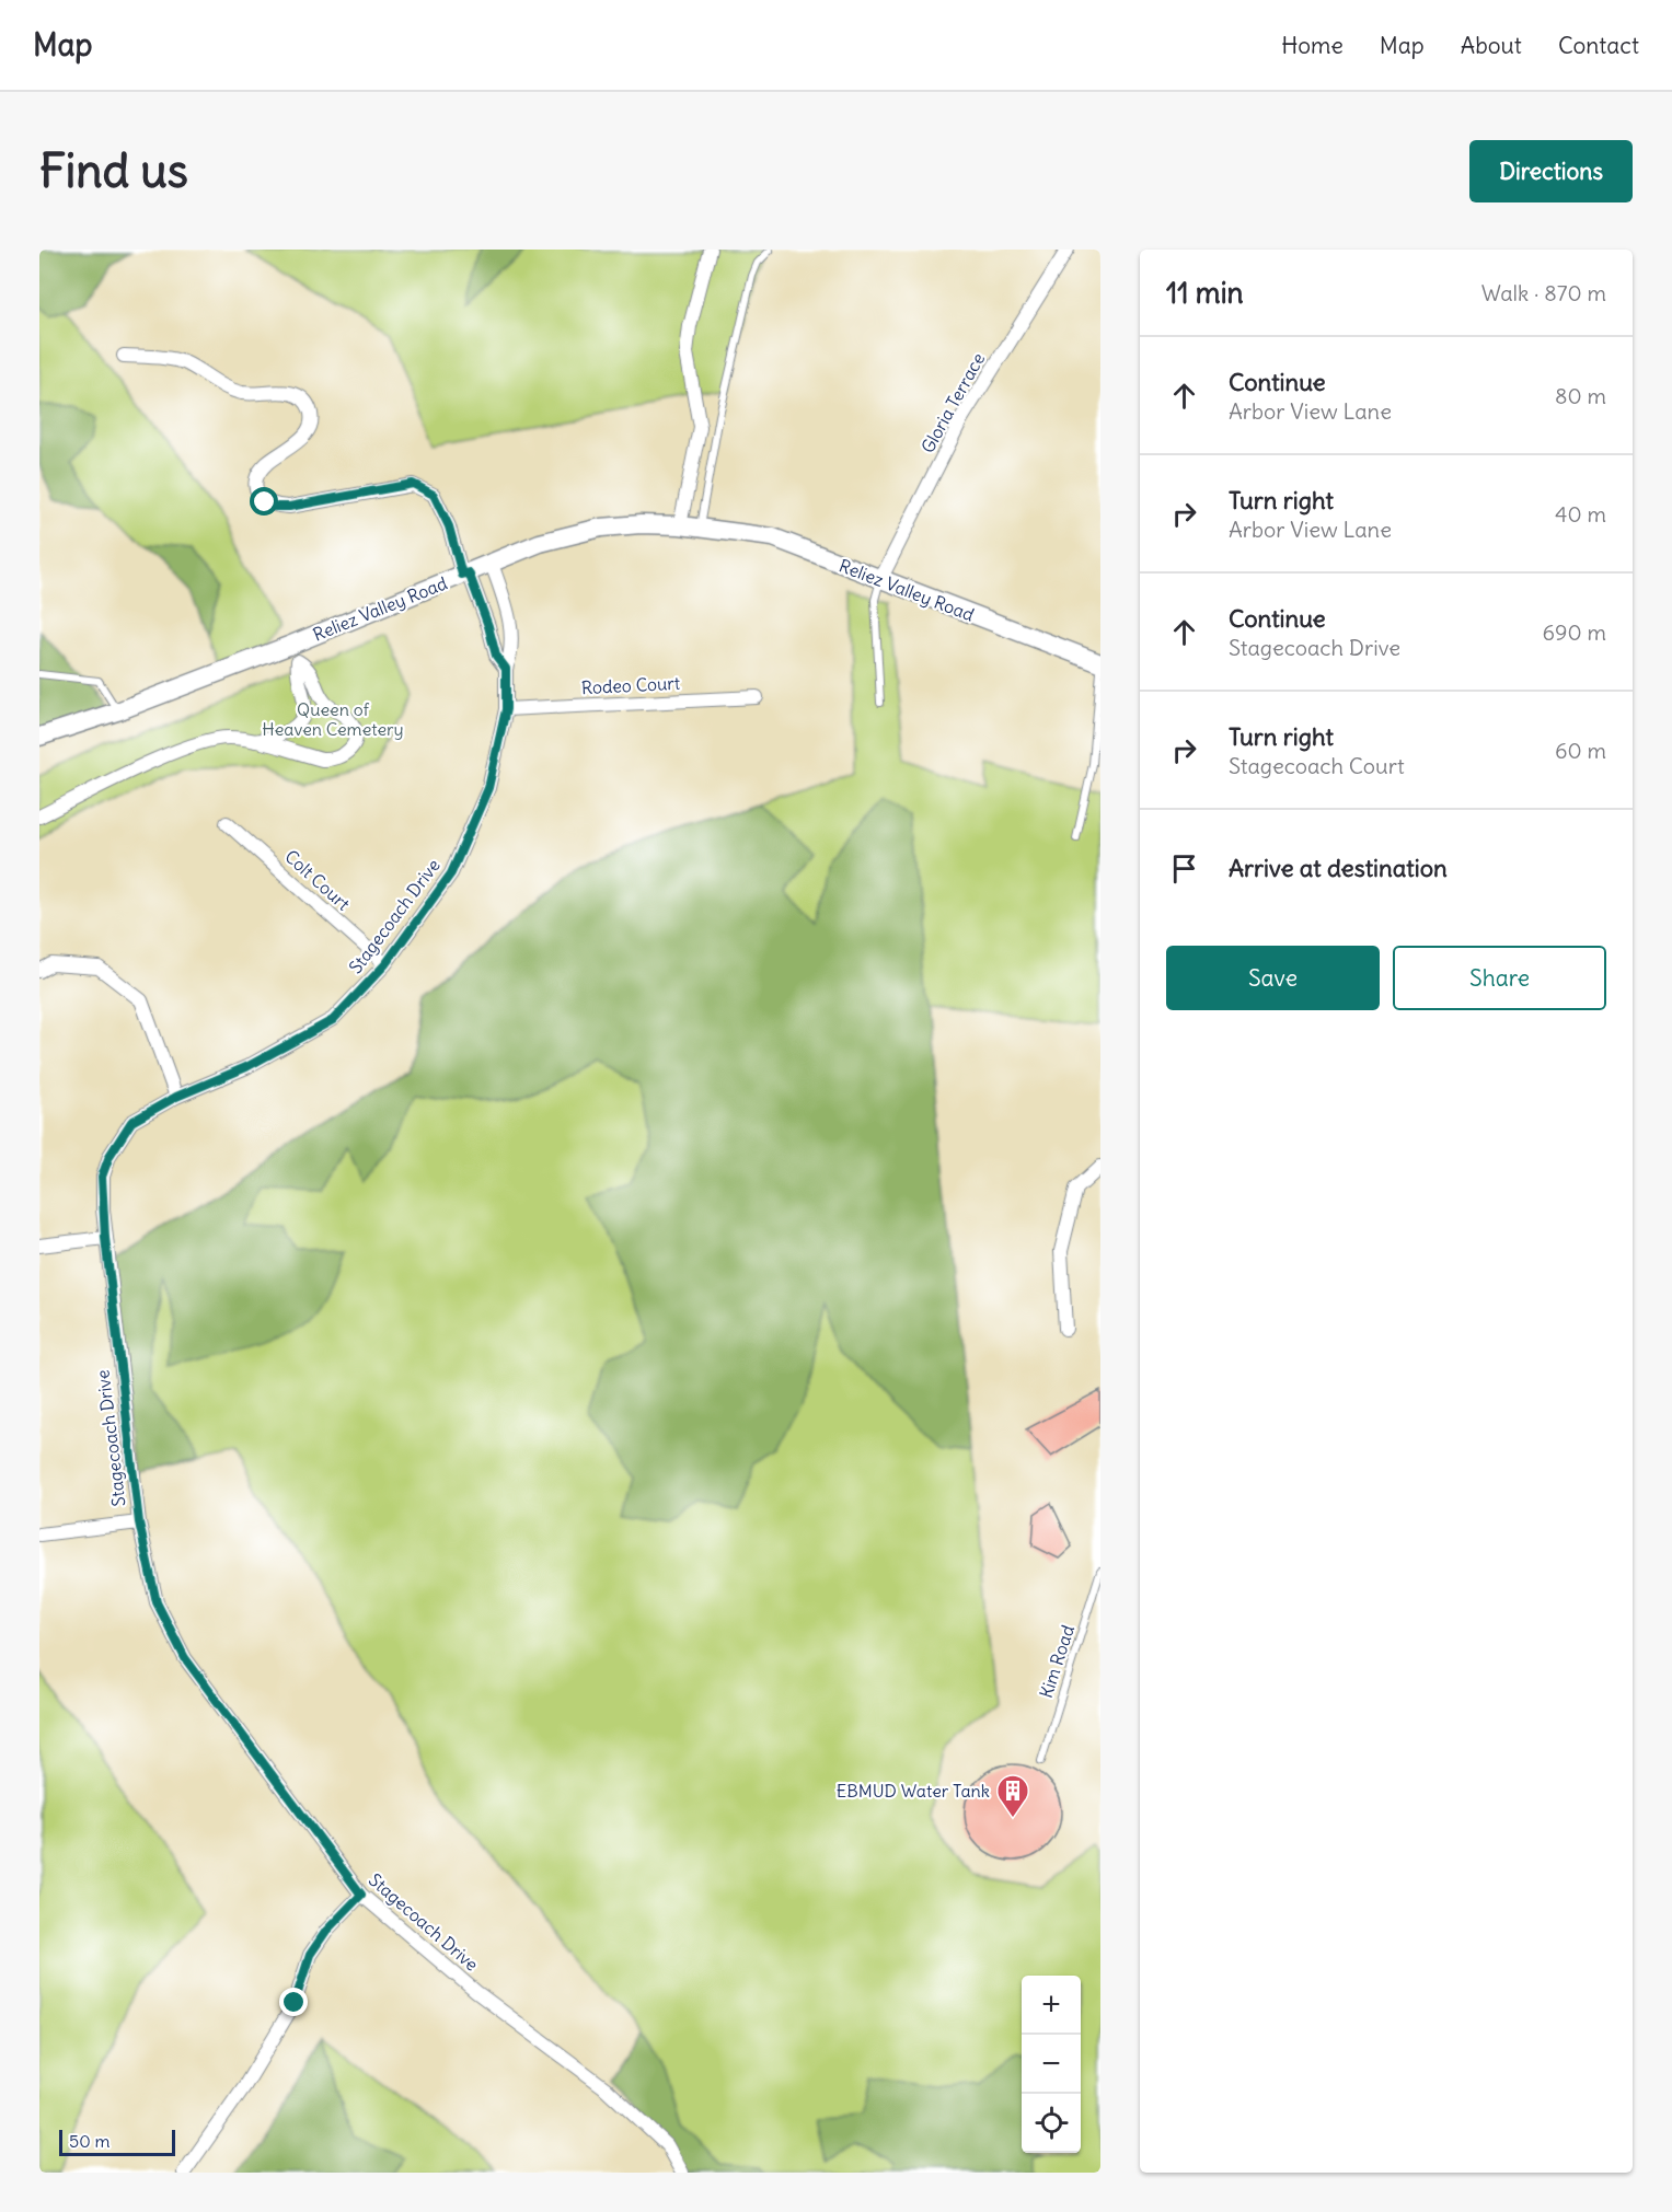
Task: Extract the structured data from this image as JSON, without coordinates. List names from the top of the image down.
{
  "streets": {
    "main road": ["Reliez Valley Road"],
    "street": [
      "Gloria Terrace",
      "Rodeo Court",
      "Colt Court",
      "Stagecoach Drive"
    ],
    "lane": ["Kim Road"]
  },
  "crossings": [
    ["Gloria Terrace", "Reliez Valley Road"],
    ["Reliez Valley Road", "Stagecoach Drive"],
    ["Rodeo Court", "Stagecoach Drive"],
    ["Colt Court", "Stagecoach Drive"]
  ],
  "parks": ["Queen of Heaven Cemetery"],
  "places": {
    "building": ["EBMUD Water Tank"]
  },
  "scale_bar": "50 m",
  "page": {
    "header": "Map",
    "nav": [
      "Home",
      "Map",
      "About",
      "Contact"
    ],
    "buttons": [
      "Directions",
      ["Save", "Share"]
    ],
    "title": "Find us",
    "heading": ["11 min", "Walk · 870 m"],
    "list": [
      ["Continue", "Arbor View Lane", "80 m"],
      ["Turn right", "Arbor View Lane", "40 m"],
      ["Continue", "Stagecoach Drive", "690 m"],
      ["Turn right", "Stagecoach Court", "60 m"],
      "Arrive at destination"
    ],
    "map_buttons": ["+", "−"],
    "scale": "50 m"
  }
}
